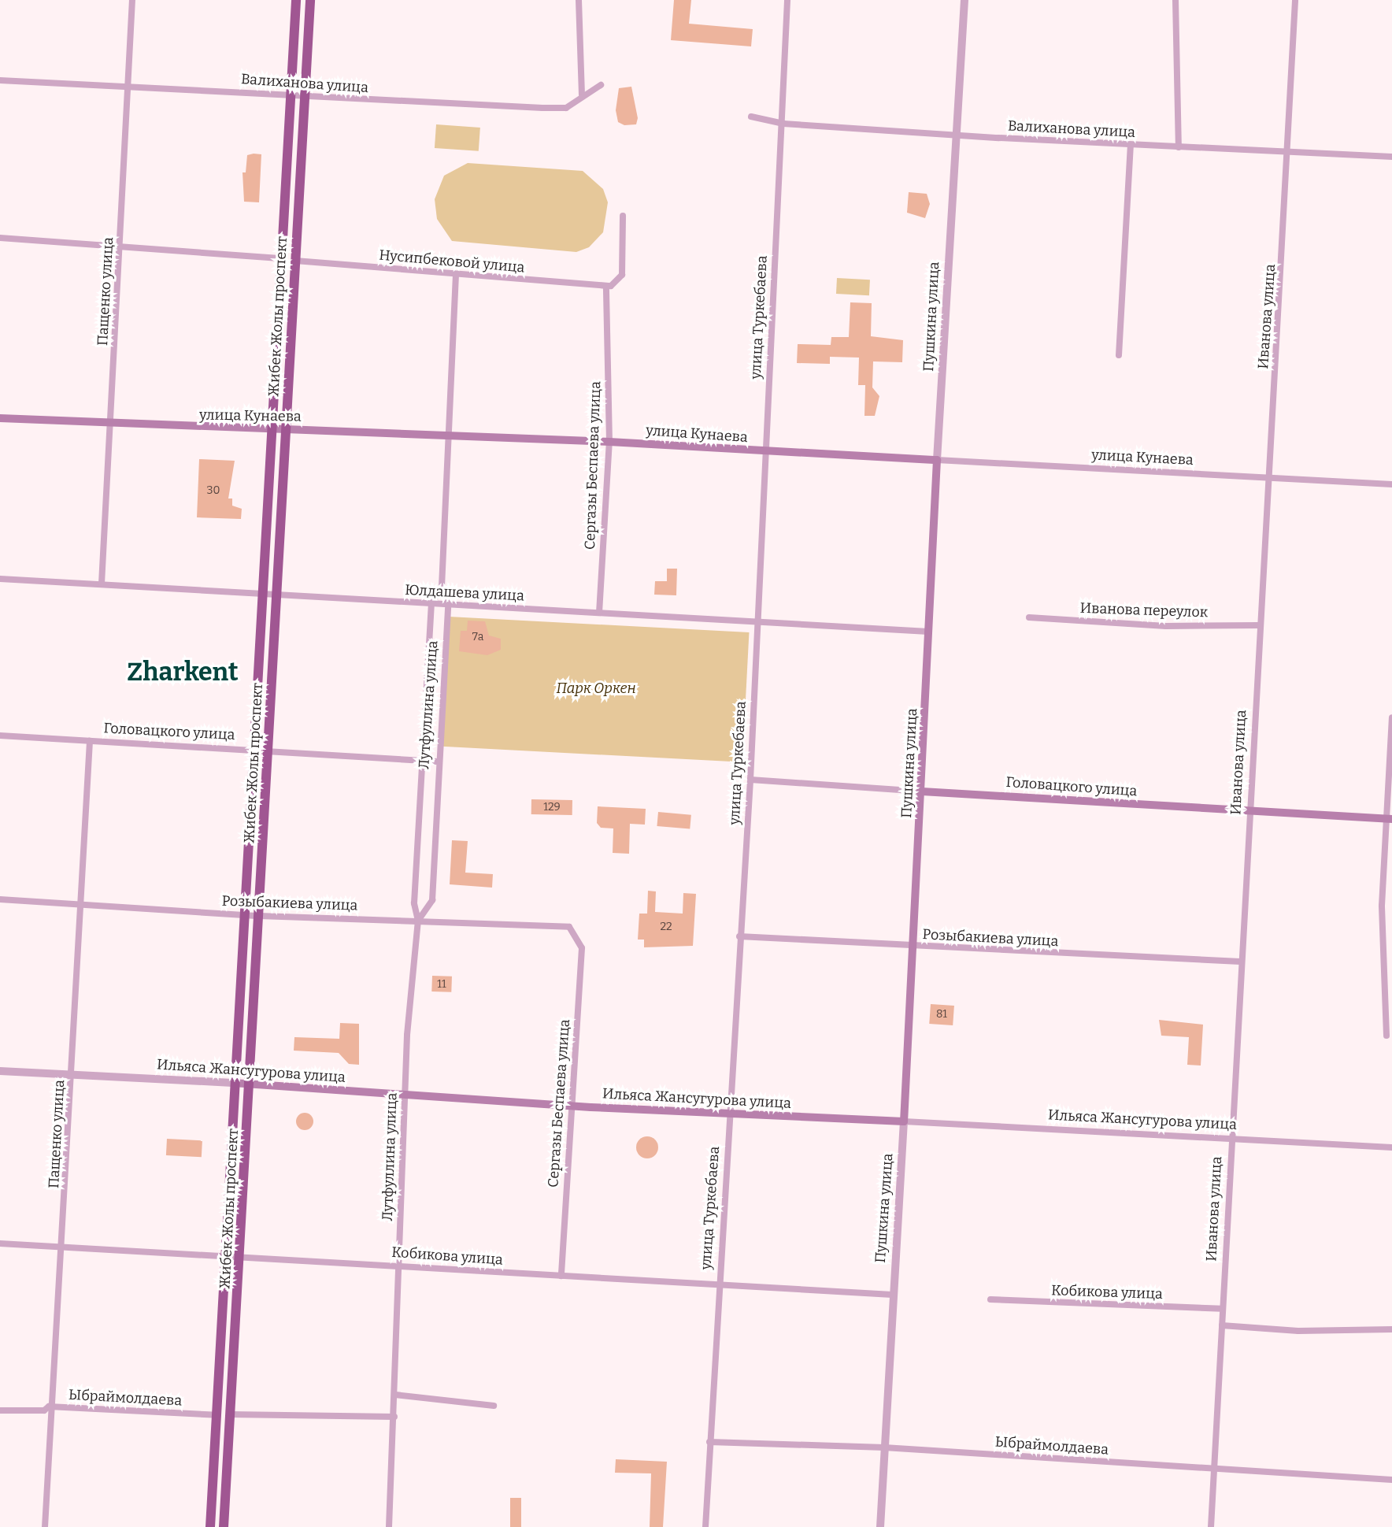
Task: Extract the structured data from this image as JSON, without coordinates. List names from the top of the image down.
{
  "streets": {
    "highway": ["Жибек Жолы проспект"],
    "main road": [
      "Пушкина улица",
      "улица Кунаева",
      "Головацкого улица",
      "Ильяса Жансугурова улица"
    ],
    "street": [
      "Валиханова улица",
      "Нусипбековой улица",
      "Пащенко улица",
      "Иванова улица",
      "улица Туркебаева",
      "Сергазы Беспаева улица",
      "Юлдашева улица",
      "Иванова переулок",
      "Лутфуллина улица",
      "Розыбакиева улица",
      "Кобикова улица",
      "Ыбраймолдаева"
    ]
  },
  "crossings": [
    ["Валиханова улица", "Пащенко улица"],
    ["Валиханова улица", "Жибек Жолы проспект"],
    ["Валиханова улица", "Пушкина улица"],
    ["Валиханова улица", "Иванова улица"],
    ["Валиханова улица", "улица Туркебаева"],
    ["Нусипбековой улица", "Жибек Жолы проспект"],
    ["Нусипбековой улица", "Сергазы Беспаева улица"],
    ["Нусипбековой улица", "Лутфуллина улица"],
    ["Пащенко улица", "улица Кунаева"],
    ["Пащенко улица", "Юлдашева улица"],
    ["Пащенко улица", "Головацкого улица"],
    ["Пащенко улица", "Розыбакиева улица"],
    ["Пащенко улица", "Ильяса Жансугурова улица"],
    ["Пащенко улица", "Кобикова улица"],
    ["Пащенко улица", "Ыбраймолдаева"],
    ["Жибек Жолы проспект", "улица Кунаева"],
    ["Жибек Жолы проспект", "Юлдашева улица"],
    ["Жибек Жолы проспект", "Головацкого улица"],
    ["Жибек Жолы проспект", "Розыбакиева улица"],
    ["Жибек Жолы проспект", "Ильяса Жансугурова улица"],
    ["Жибек Жолы проспект", "Кобикова улица"],
    ["Жибек Жолы проспект", "Ыбраймолдаева"],
    ["Пушкина улица", "улица Кунаева"],
    ["Пушкина улица", "Юлдашева улица"],
    ["Пушкина улица", "Головацкого улица"],
    ["Пушкина улица", "Розыбакиева улица"],
    ["Пушкина улица", "Ильяса Жансугурова улица"],
    ["Пушкина улица", "Кобикова улица"],
    ["Пушкина улица", "Ыбраймолдаева"],
    ["Иванова улица", "улица Кунаева"],
    ["Иванова улица", "Иванова переулок"],
    ["Иванова улица", "Головацкого улица"],
    ["Иванова улица", "Розыбакиева улица"],
    ["Иванова улица", "Ильяса Жансугурова улица"],
    ["Иванова улица", "Кобикова улица"],
    ["Иванова улица", "Ыбраймолдаева"],
    ["улица Туркебаева", "улица Кунаева"],
    ["улица Туркебаева", "Юлдашева улица"],
    ["улица Туркебаева", "Головацкого улица"],
    ["улица Туркебаева", "Розыбакиева улица"],
    ["улица Туркебаева", "Ильяса Жансугурова улица"],
    ["улица Туркебаева", "Кобикова улица"],
    ["улица Туркебаева", "Ыбраймолдаева"],
    ["улица Кунаева", "Сергазы Беспаева улица"],
    ["улица Кунаева", "Лутфуллина улица"],
    ["Сергазы Беспаева улица", "Юлдашева улица"],
    ["Сергазы Беспаева улица", "Розыбакиева улица"],
    ["Сергазы Беспаева улица", "Ильяса Жансугурова улица"],
    ["Сергазы Беспаева улица", "Кобикова улица"],
    ["Юлдашева улица", "Лутфуллина улица"],
    ["Лутфуллина улица", "Головацкого улица"],
    ["Лутфуллина улица", "Розыбакиева улица"],
    ["Лутфуллина улица", "Ильяса Жансугурова улица"],
    ["Лутфуллина улица", "Кобикова улица"]
  ],
  "districts": ["Zharkent"],
  "parks": ["Парк Оркен"],
  "house_numbers": [
    "30",
    "7а",
    "129",
    "22",
    "11",
    "81"
  ]
}
